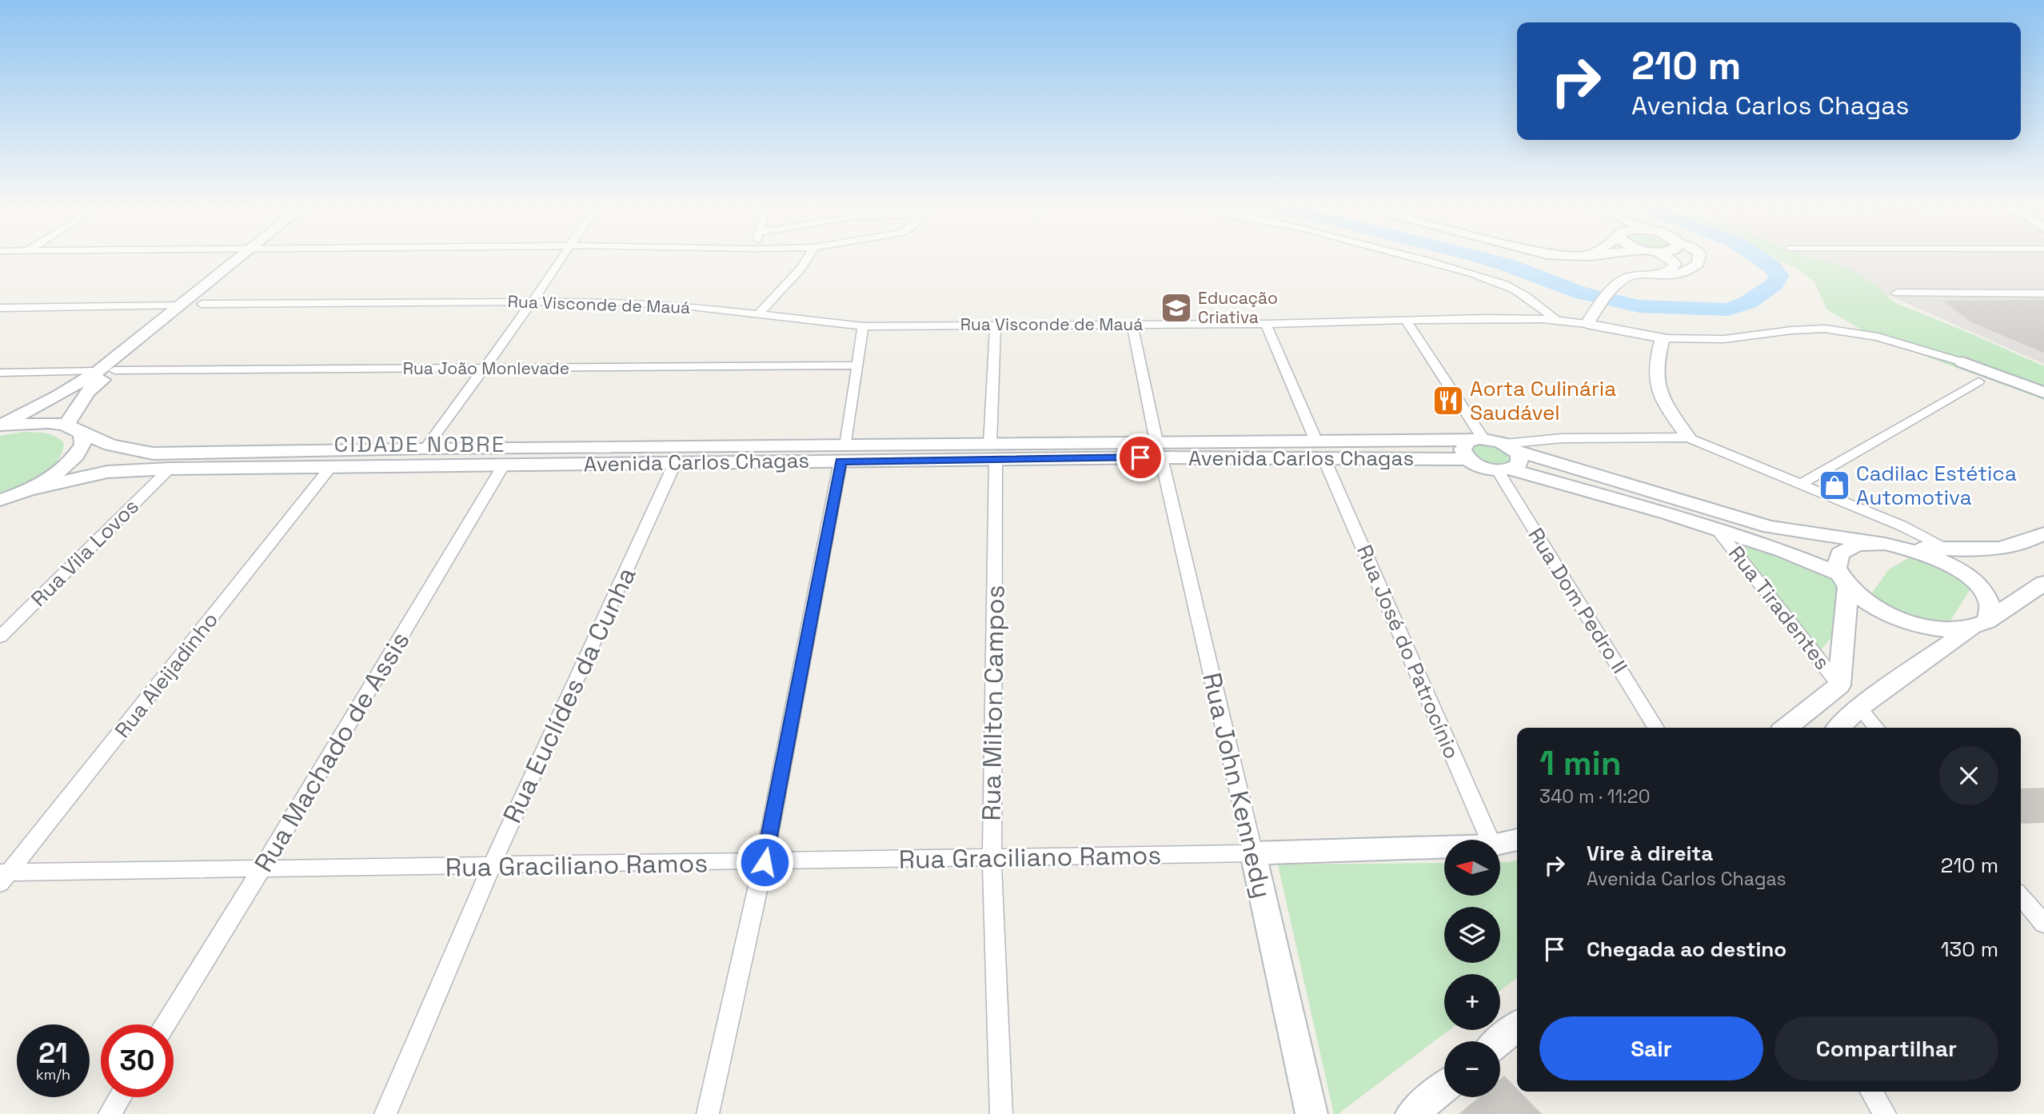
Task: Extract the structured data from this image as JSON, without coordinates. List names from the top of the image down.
{
  "streets": {
    "main road": ["Avenida Carlos Chagas", "Rua John Kennedy", "Rua Graciliano Ramos"],
    "street": [
      "Rua Visconde de Mauá",
      "Rua João Monlevade",
      "Rua Vila Lovos",
      "Rua Dom Pedro II",
      "Rua Tiradentes",
      "Rua José do Patrocínio",
      "Rua Aleijadinho",
      "Rua Euclídes da Cunha",
      "Rua Milton Campos",
      "Rua Machado de Assis"
    ]
  },
  "crossings": [
    ["Rua Visconde de Mauá", "Rua José do Patrocínio"],
    ["Rua Visconde de Mauá", "Rua Milton Campos"],
    ["Rua Visconde de Mauá", "Rua John Kennedy"],
    ["Avenida Carlos Chagas", "Rua Vila Lovos"],
    ["Avenida Carlos Chagas", "Rua Dom Pedro II"],
    ["Avenida Carlos Chagas", "Rua José do Patrocínio"],
    ["Avenida Carlos Chagas", "Rua Aleijadinho"],
    ["Avenida Carlos Chagas", "Rua Euclídes da Cunha"],
    ["Avenida Carlos Chagas", "Rua Milton Campos"],
    ["Avenida Carlos Chagas", "Rua Machado de Assis"],
    ["Avenida Carlos Chagas", "Rua John Kennedy"],
    ["Rua Aleijadinho", "Rua Graciliano Ramos"],
    ["Rua Euclídes da Cunha", "Rua Graciliano Ramos"],
    ["Rua Milton Campos", "Rua Graciliano Ramos"],
    ["Rua Machado de Assis", "Rua Graciliano Ramos"],
    ["Rua John Kennedy", "Rua Graciliano Ramos"]
  ],
  "districts": ["CIDADE NOBRE"],
  "places": {
    "school or university": ["Educação Criativa"],
    "restaurant": ["Aorta Culinária Saudável"],
    "shop": ["Cadilac Estética Automotiva"]
  },
  "north": "left",
  "page": {
    "turn": ["210 m", "Avenida Carlos Chagas"],
    "heading": ["1 min", "340 m · 11:20"],
    "list": [
      {
        "name": "Vire à direita",
        "note": "Avenida Carlos Chagas",
        "value": "210 m"
      },
      {
        "name": "Chegada ao destino",
        "value": "130 m"
      }
    ],
    "map_buttons": ["+", "−"],
    "buttons": ["Sair", "Compartilhar"],
    "speed": "21 km/h",
    "limit": "30"
  }
}
